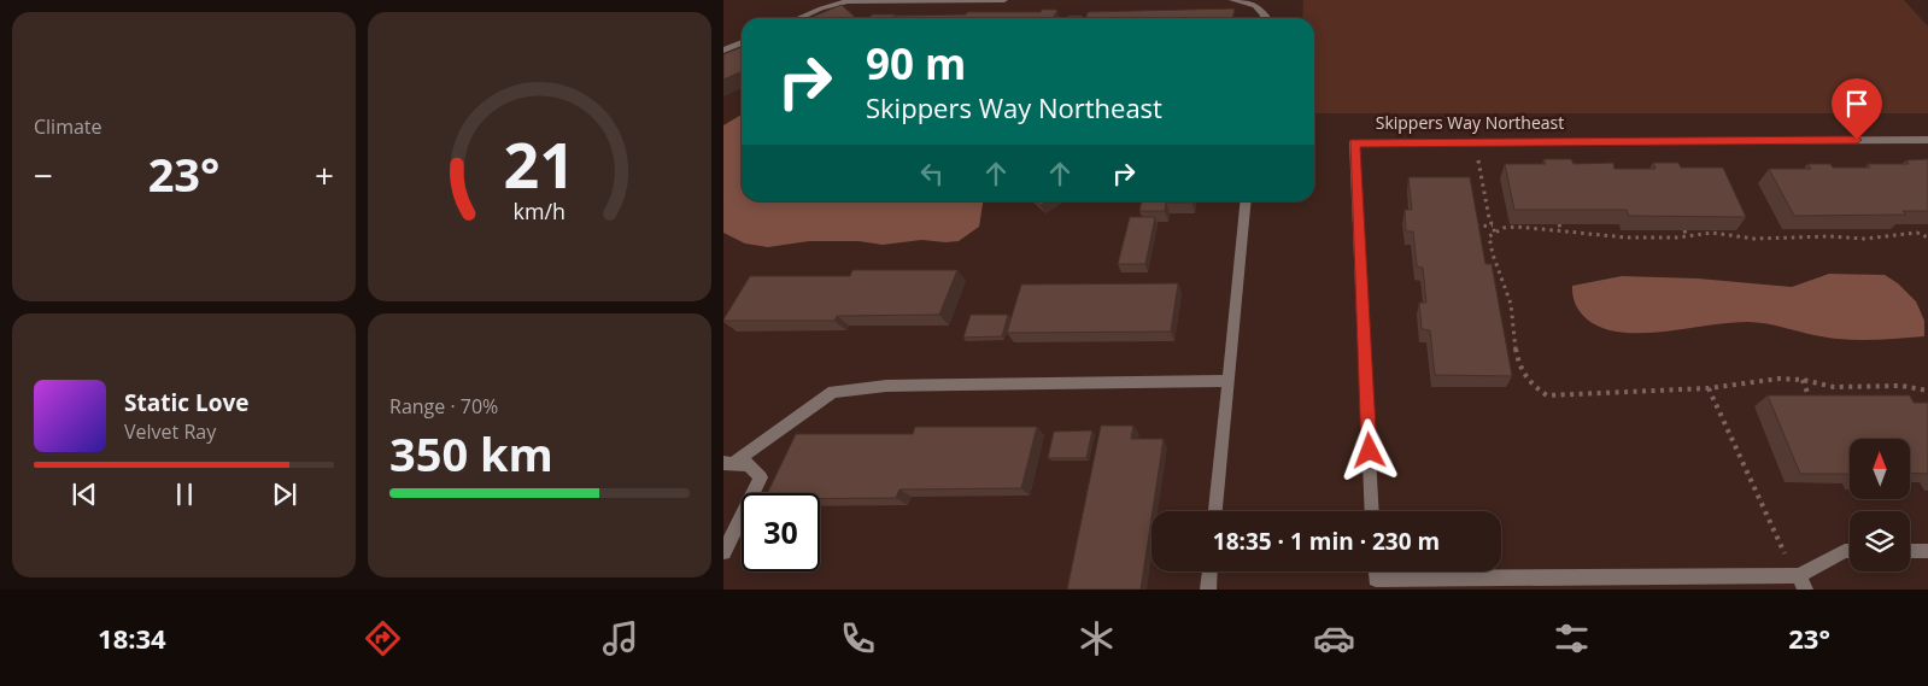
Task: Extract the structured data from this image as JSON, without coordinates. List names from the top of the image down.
{
  "streets": {
    "street": ["Skippers Way Northeast"]
  },
  "north": "top",
  "page": {
    "tile": [
      "Climate",
      ["Range · 70%", "350 km"]
    ],
    "turn": ["90 m", "Skippers Way Northeast"],
    "heat": ["−", "23°", "+"],
    "song": ["Static Love", "Velvet Ray"],
    "limit": "30",
    "trip": "18:35 · 1 min · 230 m",
    "tabs": ["18:34", "23°"],
    "gauge": ["21", "km/h"]
  }
}
